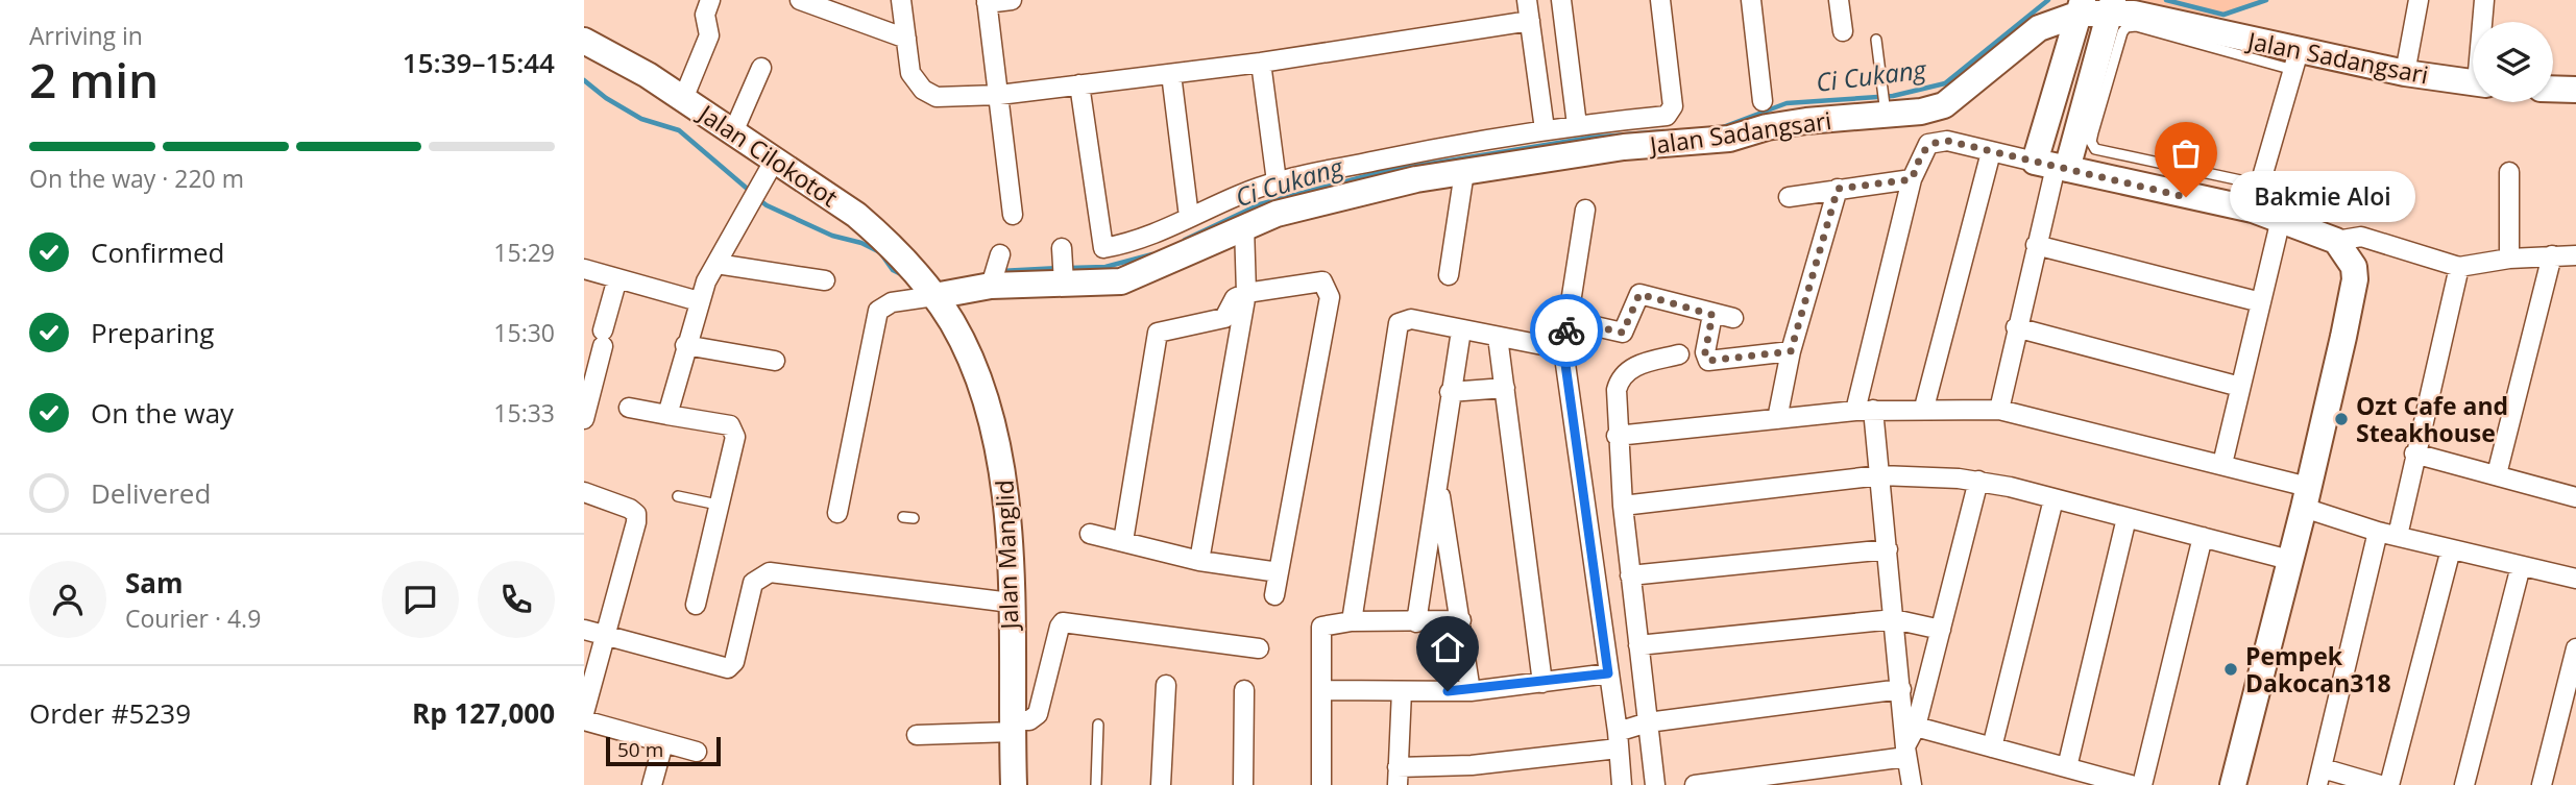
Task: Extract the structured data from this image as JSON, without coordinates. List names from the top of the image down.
{
  "streets": {
    "street": ["Jalan Sadangsari", "Jalan Cilokotot", "Jalan Manglid"]
  },
  "crossings": [
    ["Jalan Sadangsari", "Jalan Cilokotot"],
    ["Jalan Sadangsari", "Jalan Manglid"],
    ["Jalan Cilokotot", "Jalan Manglid"]
  ],
  "water": ["Ci Cukang"],
  "places": ["Bakmie Aloi", "Ozt Cafe and Steakhouse", "Pempek Dakocan318"],
  "scale_bar": "50 m",
  "page": {
    "heading": ["2 min", "Arriving in", "15:39–15:44"],
    "panel": [
      "Sam",
      "Courier · 4.9",
      "Order #5239",
      "Rp 127,000"
    ],
    "bar": "On the way · 220 m",
    "bubble": "Bakmie Aloi",
    "list": [
      ["Confirmed", "15:29"],
      ["Preparing", "15:30"],
      ["On the way", "15:33"],
      "Delivered"
    ],
    "scale": "50 m"
  }
}
